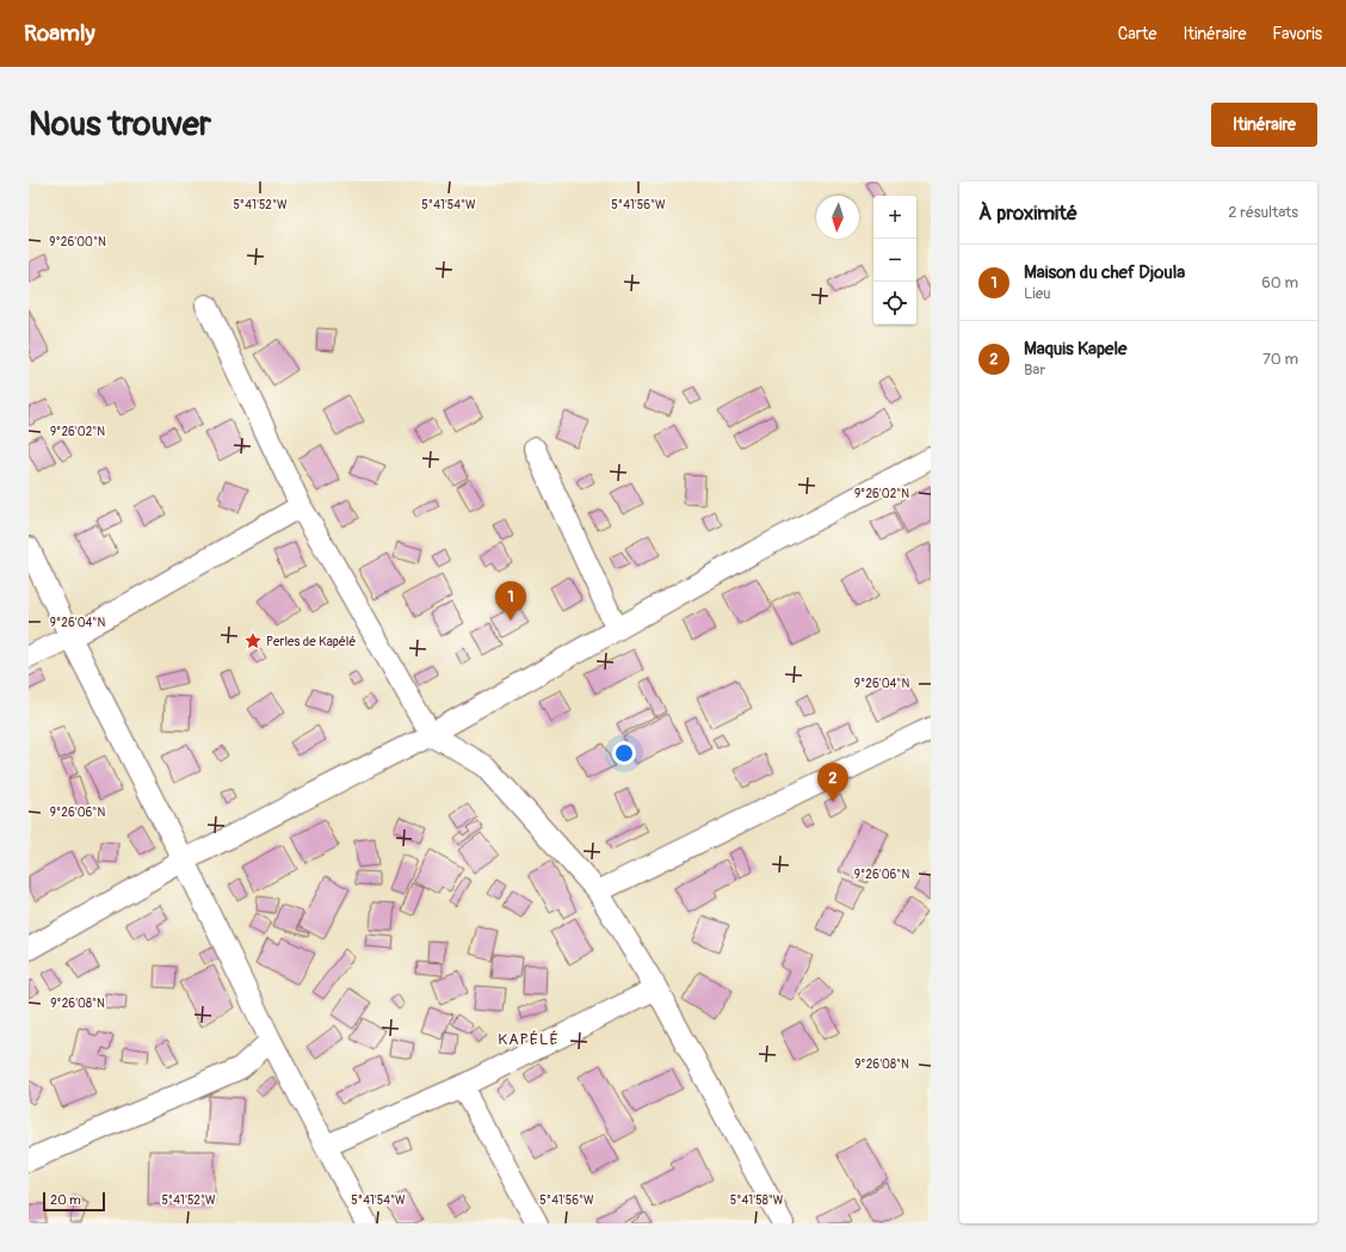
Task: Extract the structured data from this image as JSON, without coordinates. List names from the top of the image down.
{
  "districts": ["KAPÉLÉ"],
  "places": {
    "place": ["Perles de Kapélé"]
  },
  "scale_bar": "20 m",
  "north": "bottom",
  "page": {
    "header": "Roamly",
    "nav": ["Carte", "Itinéraire", "Favoris"],
    "buttons": "Itinéraire",
    "title": "Nous trouver",
    "heading": ["À proximité", "2 résultats"],
    "map_buttons": ["+", "−"],
    "list": [
      {
        "mark": "1",
        "name": "Maison du chef Djoula",
        "note": "Lieu",
        "value": "60 m"
      },
      {
        "mark": "2",
        "name": "Maquis Kapele",
        "note": "Bar",
        "value": "70 m"
      }
    ],
    "pins": ["1", "2"],
    "scale": "20 m"
  },
  "coordinates": [
    "5°41'52\"W",
    "5°41'54\"W",
    "5°41'56\"W",
    "9°26'00\"N",
    "9°26'02\"N",
    "9°26'04\"N",
    "9°26'06\"N",
    "9°26'08\"N",
    "5°41'58\"W"
  ]
}
